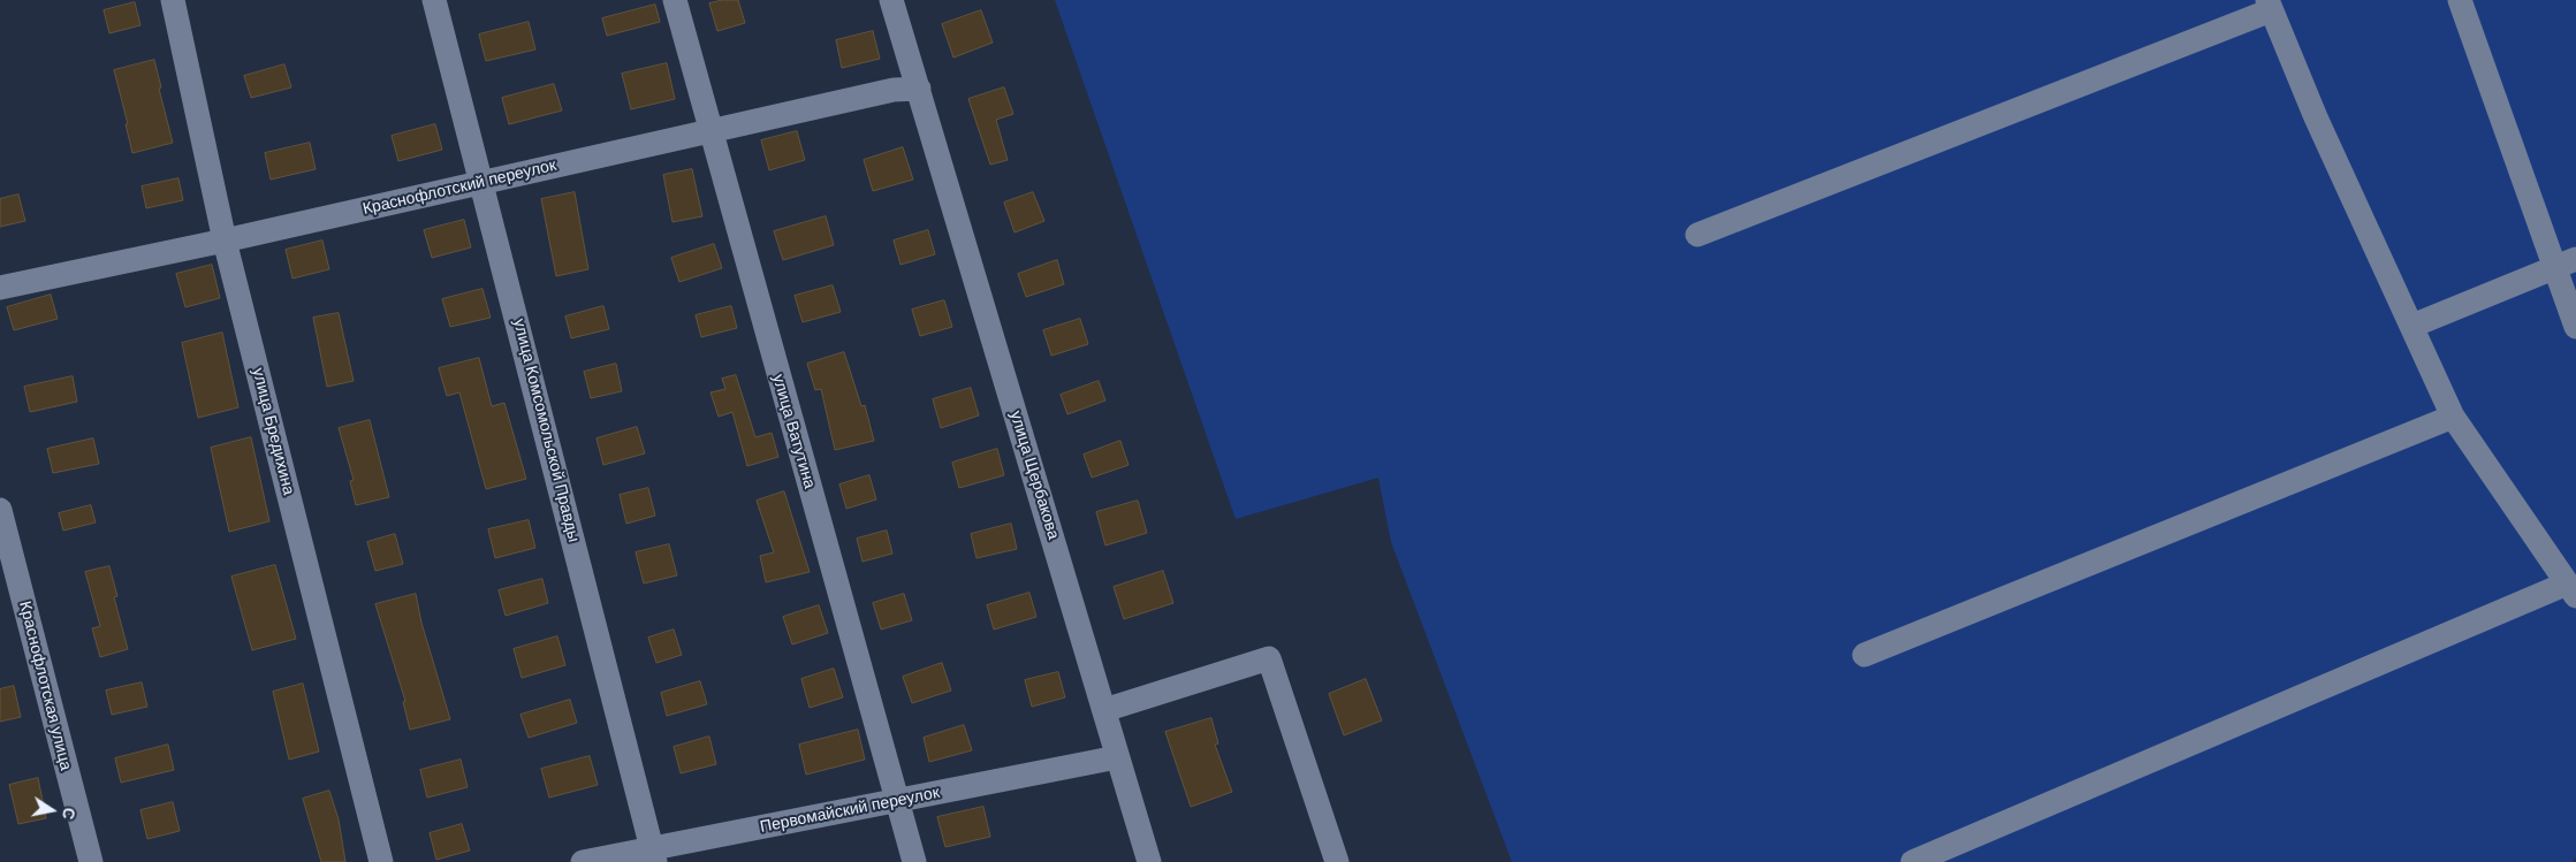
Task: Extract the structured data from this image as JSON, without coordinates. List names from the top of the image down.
{
  "streets": {
    "street": [
      "Краснофлотский переулок",
      "улица Комсомольской Правды",
      "улица Бредихина",
      "улица Ватутина",
      "улица Щербакова",
      "Краснофлотская улица",
      "Первомайский переулок"
    ]
  },
  "crossings": [
    ["Краснофлотский переулок", "улица Комсомольской Правды"],
    ["Краснофлотский переулок", "улица Бредихина"],
    ["Краснофлотский переулок", "улица Ватутина"],
    ["Краснофлотский переулок", "улица Щербакова"],
    ["улица Комсомольской Правды", "Первомайский переулок"],
    ["улица Ватутина", "Первомайский переулок"],
    ["улица Щербакова", "Первомайский переулок"]
  ],
  "north": "right"
}
